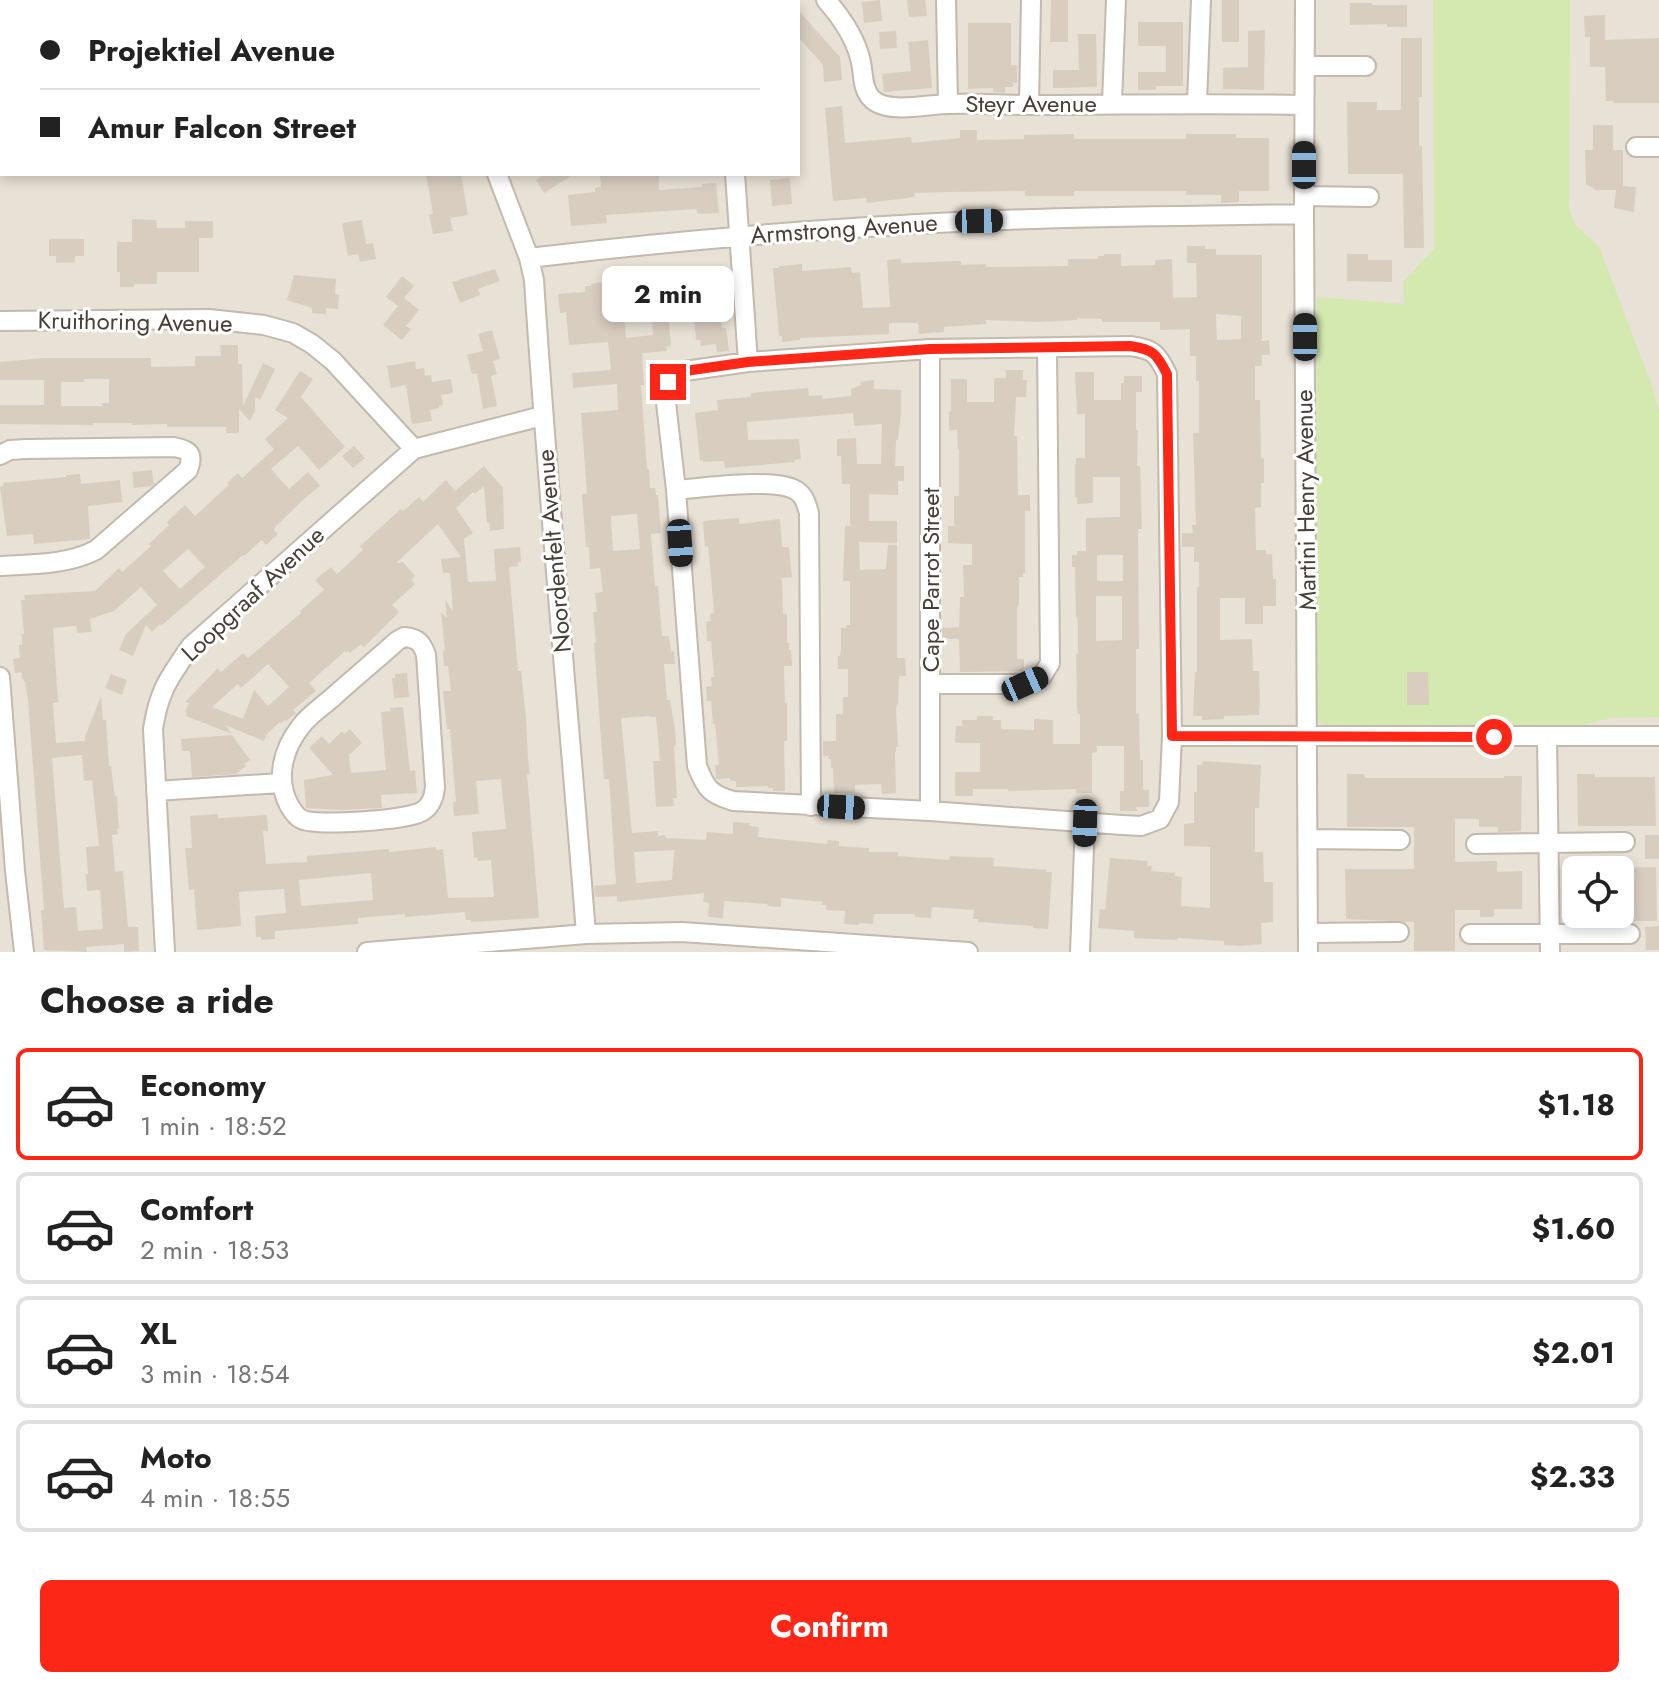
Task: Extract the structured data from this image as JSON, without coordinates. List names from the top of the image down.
{
  "streets": {
    "street": [
      "Steyr Avenue",
      "Armstrong Avenue",
      "Kruithoring Avenue",
      "Martini Henry Avenue",
      "Noordenfelt Avenue",
      "Cape Parrot Street",
      "Loopgraaf Avenue"
    ]
  },
  "crossings": [
    ["Steyr Avenue", "Martini Henry Avenue"],
    ["Armstrong Avenue", "Martini Henry Avenue"],
    ["Armstrong Avenue", "Noordenfelt Avenue"],
    ["Kruithoring Avenue", "Loopgraaf Avenue"],
    ["Noordenfelt Avenue", "Loopgraaf Avenue"]
  ],
  "page": {
    "banner": ["Projektiel Avenue", "Amur Falcon Street"],
    "bubble": "2 min",
    "heading": "Choose a ride",
    "list": [
      {
        "name": "Economy",
        "note": "1 min · 18:52",
        "value": "$1.18"
      },
      {
        "name": "Comfort",
        "note": "2 min · 18:53",
        "value": "$1.60"
      },
      {
        "name": "XL",
        "note": "3 min · 18:54",
        "value": "$2.01"
      },
      {
        "name": "Moto",
        "note": "4 min · 18:55",
        "value": "$2.33"
      }
    ],
    "buttons": "Confirm"
  }
}
